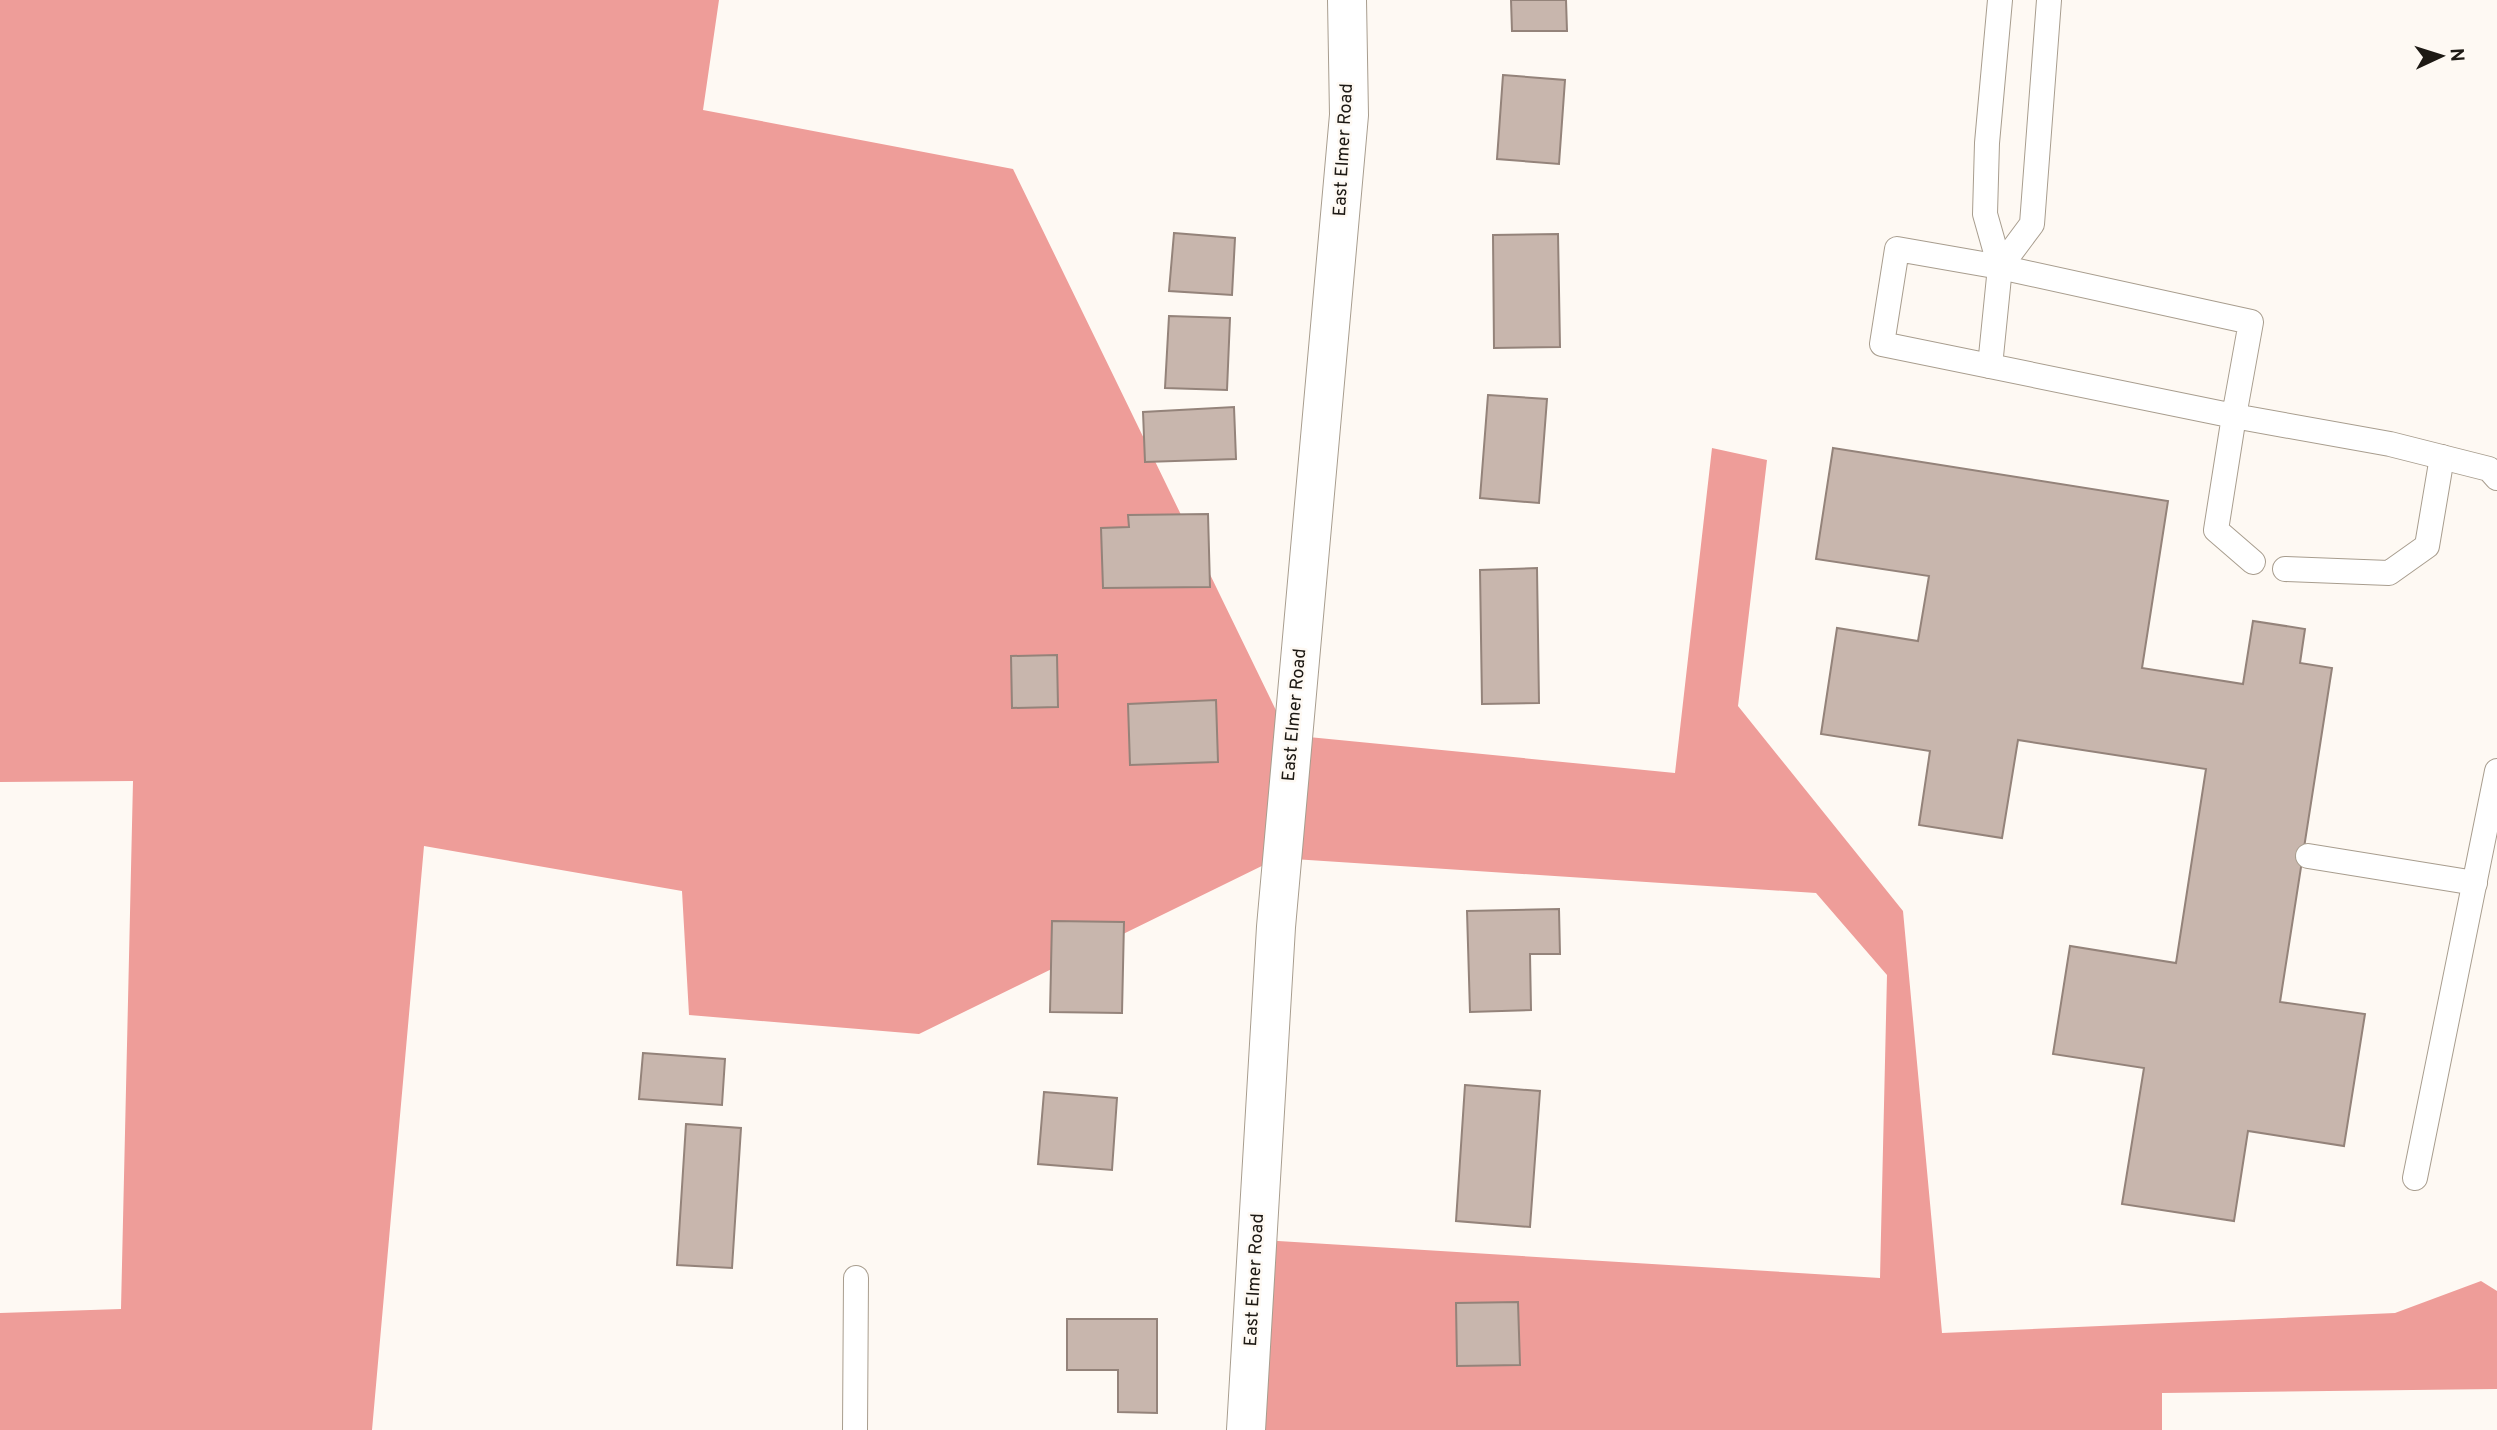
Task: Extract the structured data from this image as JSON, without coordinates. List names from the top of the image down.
{
  "streets": {
    "street": ["East Elmer Road"]
  },
  "north": "right"
}
